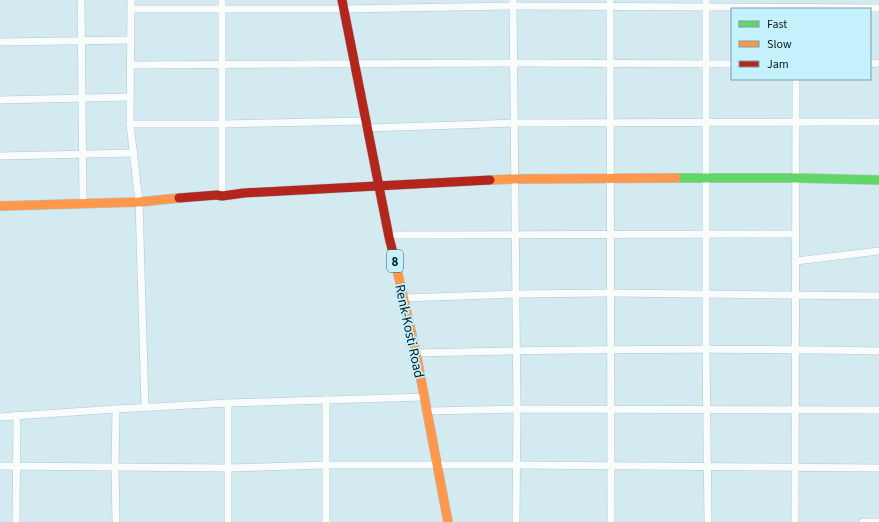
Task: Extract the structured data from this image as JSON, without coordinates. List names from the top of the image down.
{
  "streets": {
    "street": ["8", "Renk-Kosti Road"]
  },
  "legend": ["Fast", "Slow", "Jam"]
}
